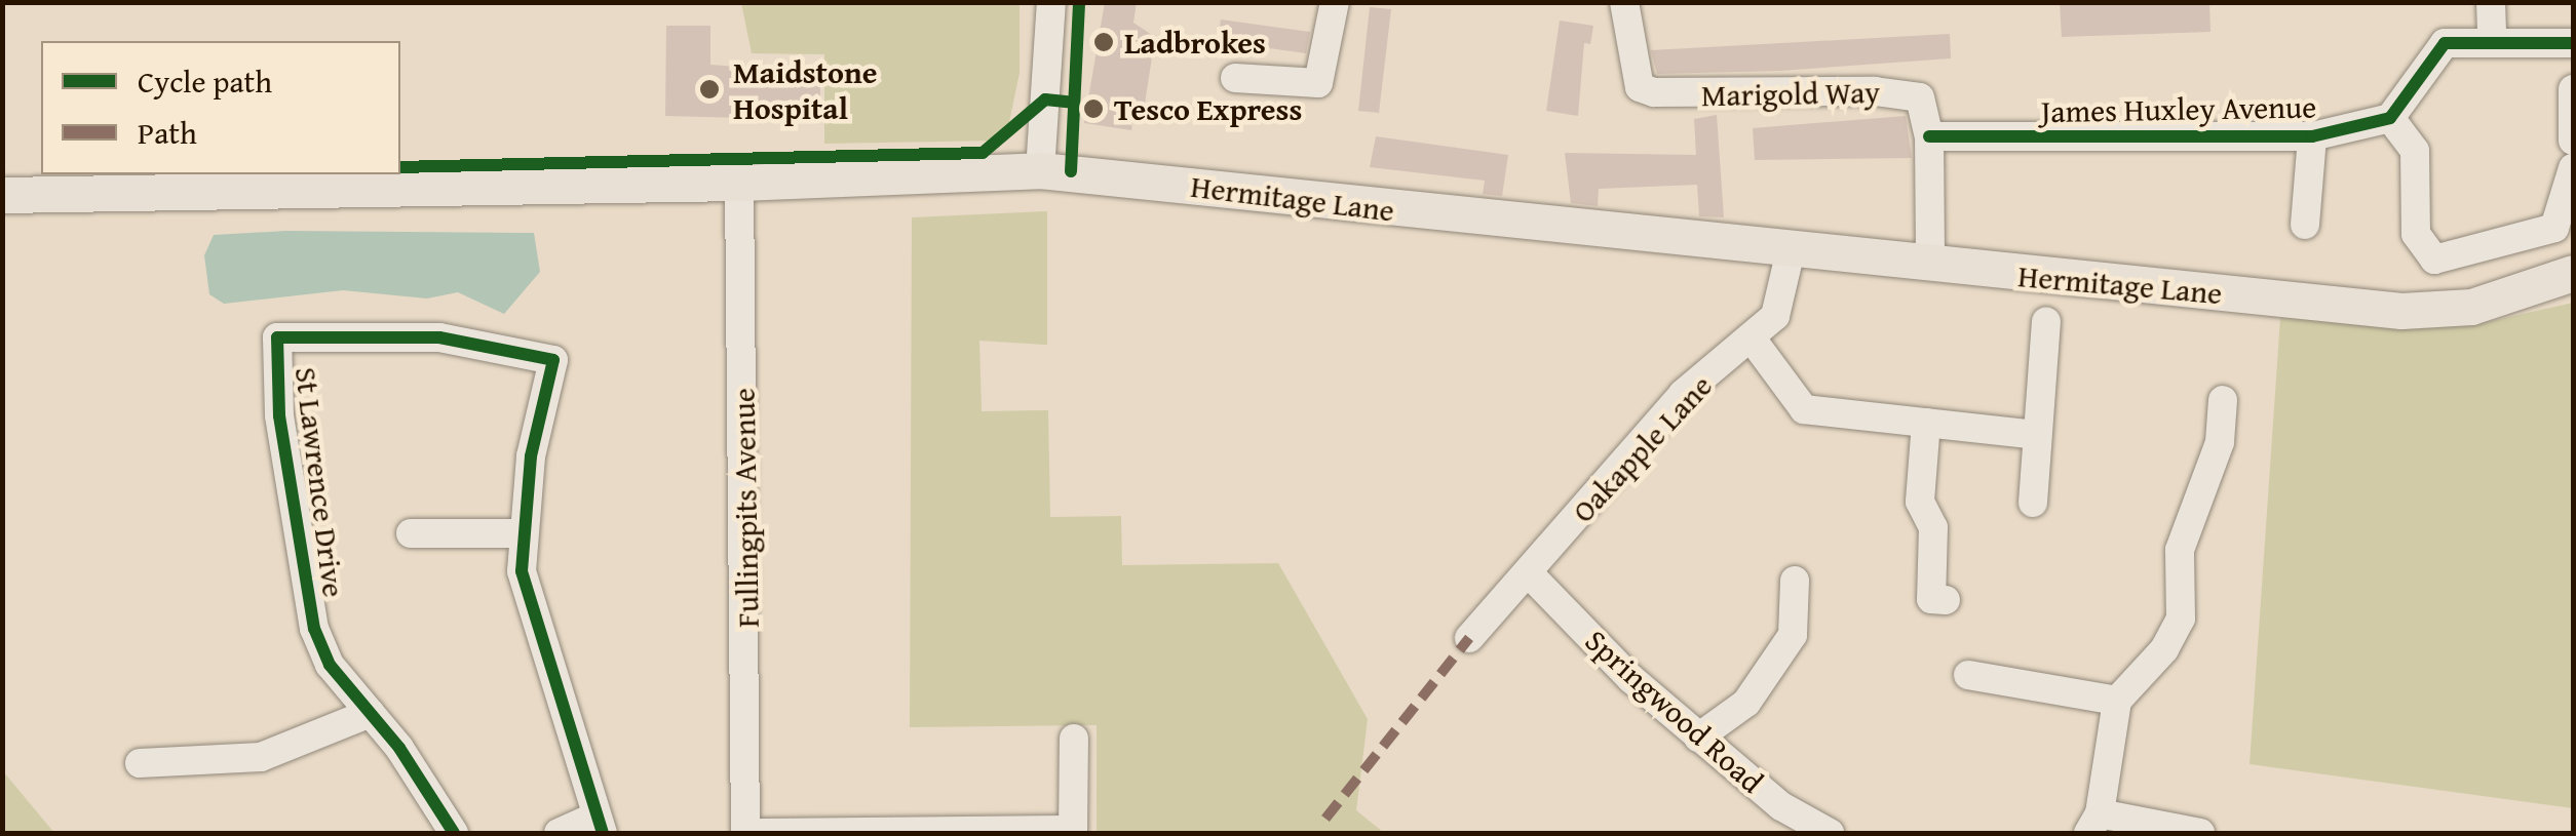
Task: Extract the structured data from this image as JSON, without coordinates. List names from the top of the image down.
{
  "streets": {
    "main road": ["Hermitage Lane"],
    "street": [
      "Marigold Way",
      "James Huxley Avenue",
      "Oakapple Lane",
      "St Lawrence Drive",
      "Fullingpits Avenue",
      "Springwood Road"
    ]
  },
  "crossings": [
    ["Marigold Way", "James Huxley Avenue"],
    ["Marigold Way", "Hermitage Lane"],
    ["Hermitage Lane", "Oakapple Lane"],
    ["Hermitage Lane", "Fullingpits Avenue"],
    ["Oakapple Lane", "Springwood Road"]
  ],
  "places": ["Ladbrokes", "Maidstone Hospital", "Tesco Express"],
  "legend": ["Cycle path", "Path"]
}
